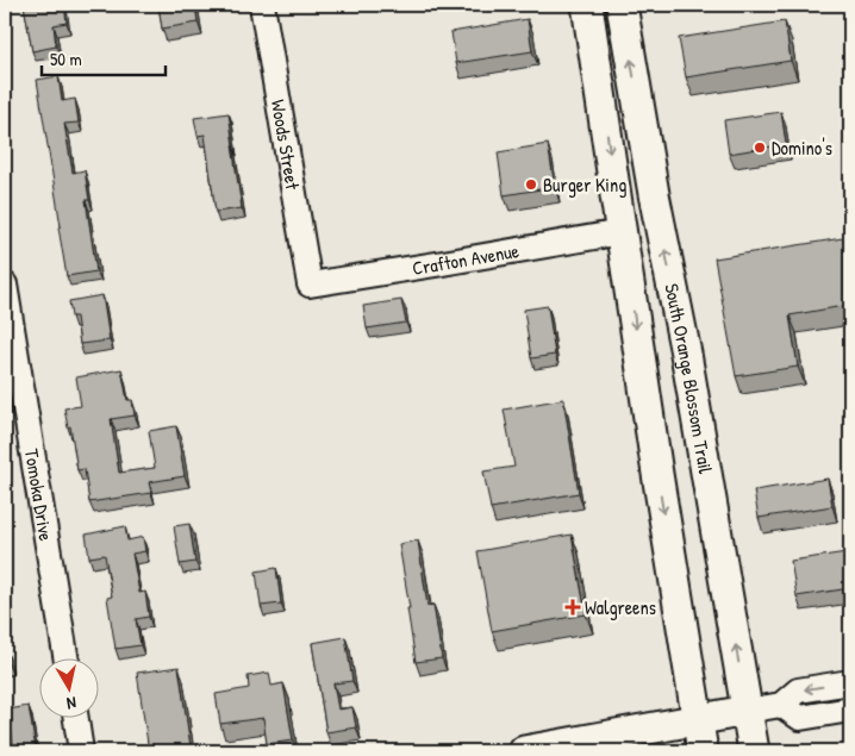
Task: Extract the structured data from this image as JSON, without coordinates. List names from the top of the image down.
{
  "streets": {
    "main road": ["South Orange Blossom Trail"],
    "street": ["Woods Street", "Crafton Avenue", "Tomoka Drive"]
  },
  "crossings": [
    ["Woods Street", "Crafton Avenue"]
  ],
  "places": {
    "other": ["Domino's", "Burger King"],
    "health": ["Walgreens"]
  },
  "scale_bar": "50 m",
  "north": "bottom"
}
